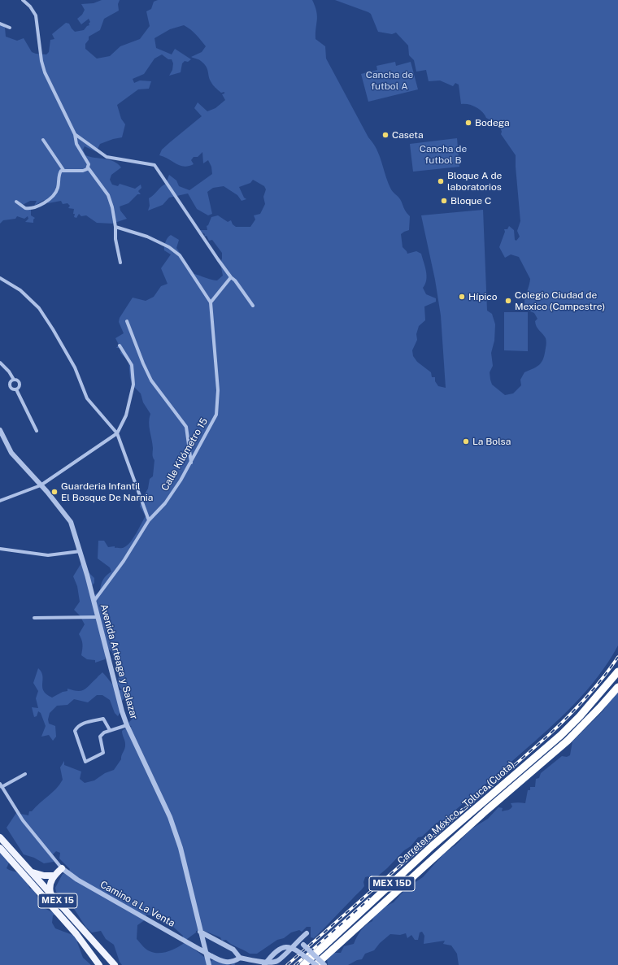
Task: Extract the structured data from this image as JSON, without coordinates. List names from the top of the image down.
{
  "streets": {
    "highway": ["Carretera México - Toluca (Cuota)", "MEX 15D"],
    "main road": ["MEX 15"],
    "street": ["Calle Kilómetro 15", "Avenida Arteaga y Salazar", "Camino a La Venta"]
  },
  "crossings": [
    ["Calle Kilómetro 15", "Avenida Arteaga y Salazar"]
  ],
  "parks": ["Cancha de futbol A", "Cancha de futbol B"],
  "places": [
    "Bodega",
    "Caseta",
    "Bloque A de laboratorios",
    "Bloque C",
    "Hípico",
    "Colegio Ciudad de Mexico (Campestre)",
    "La Bolsa",
    "Guarderia Infantil El Bosque De Narnia"
  ]
}
